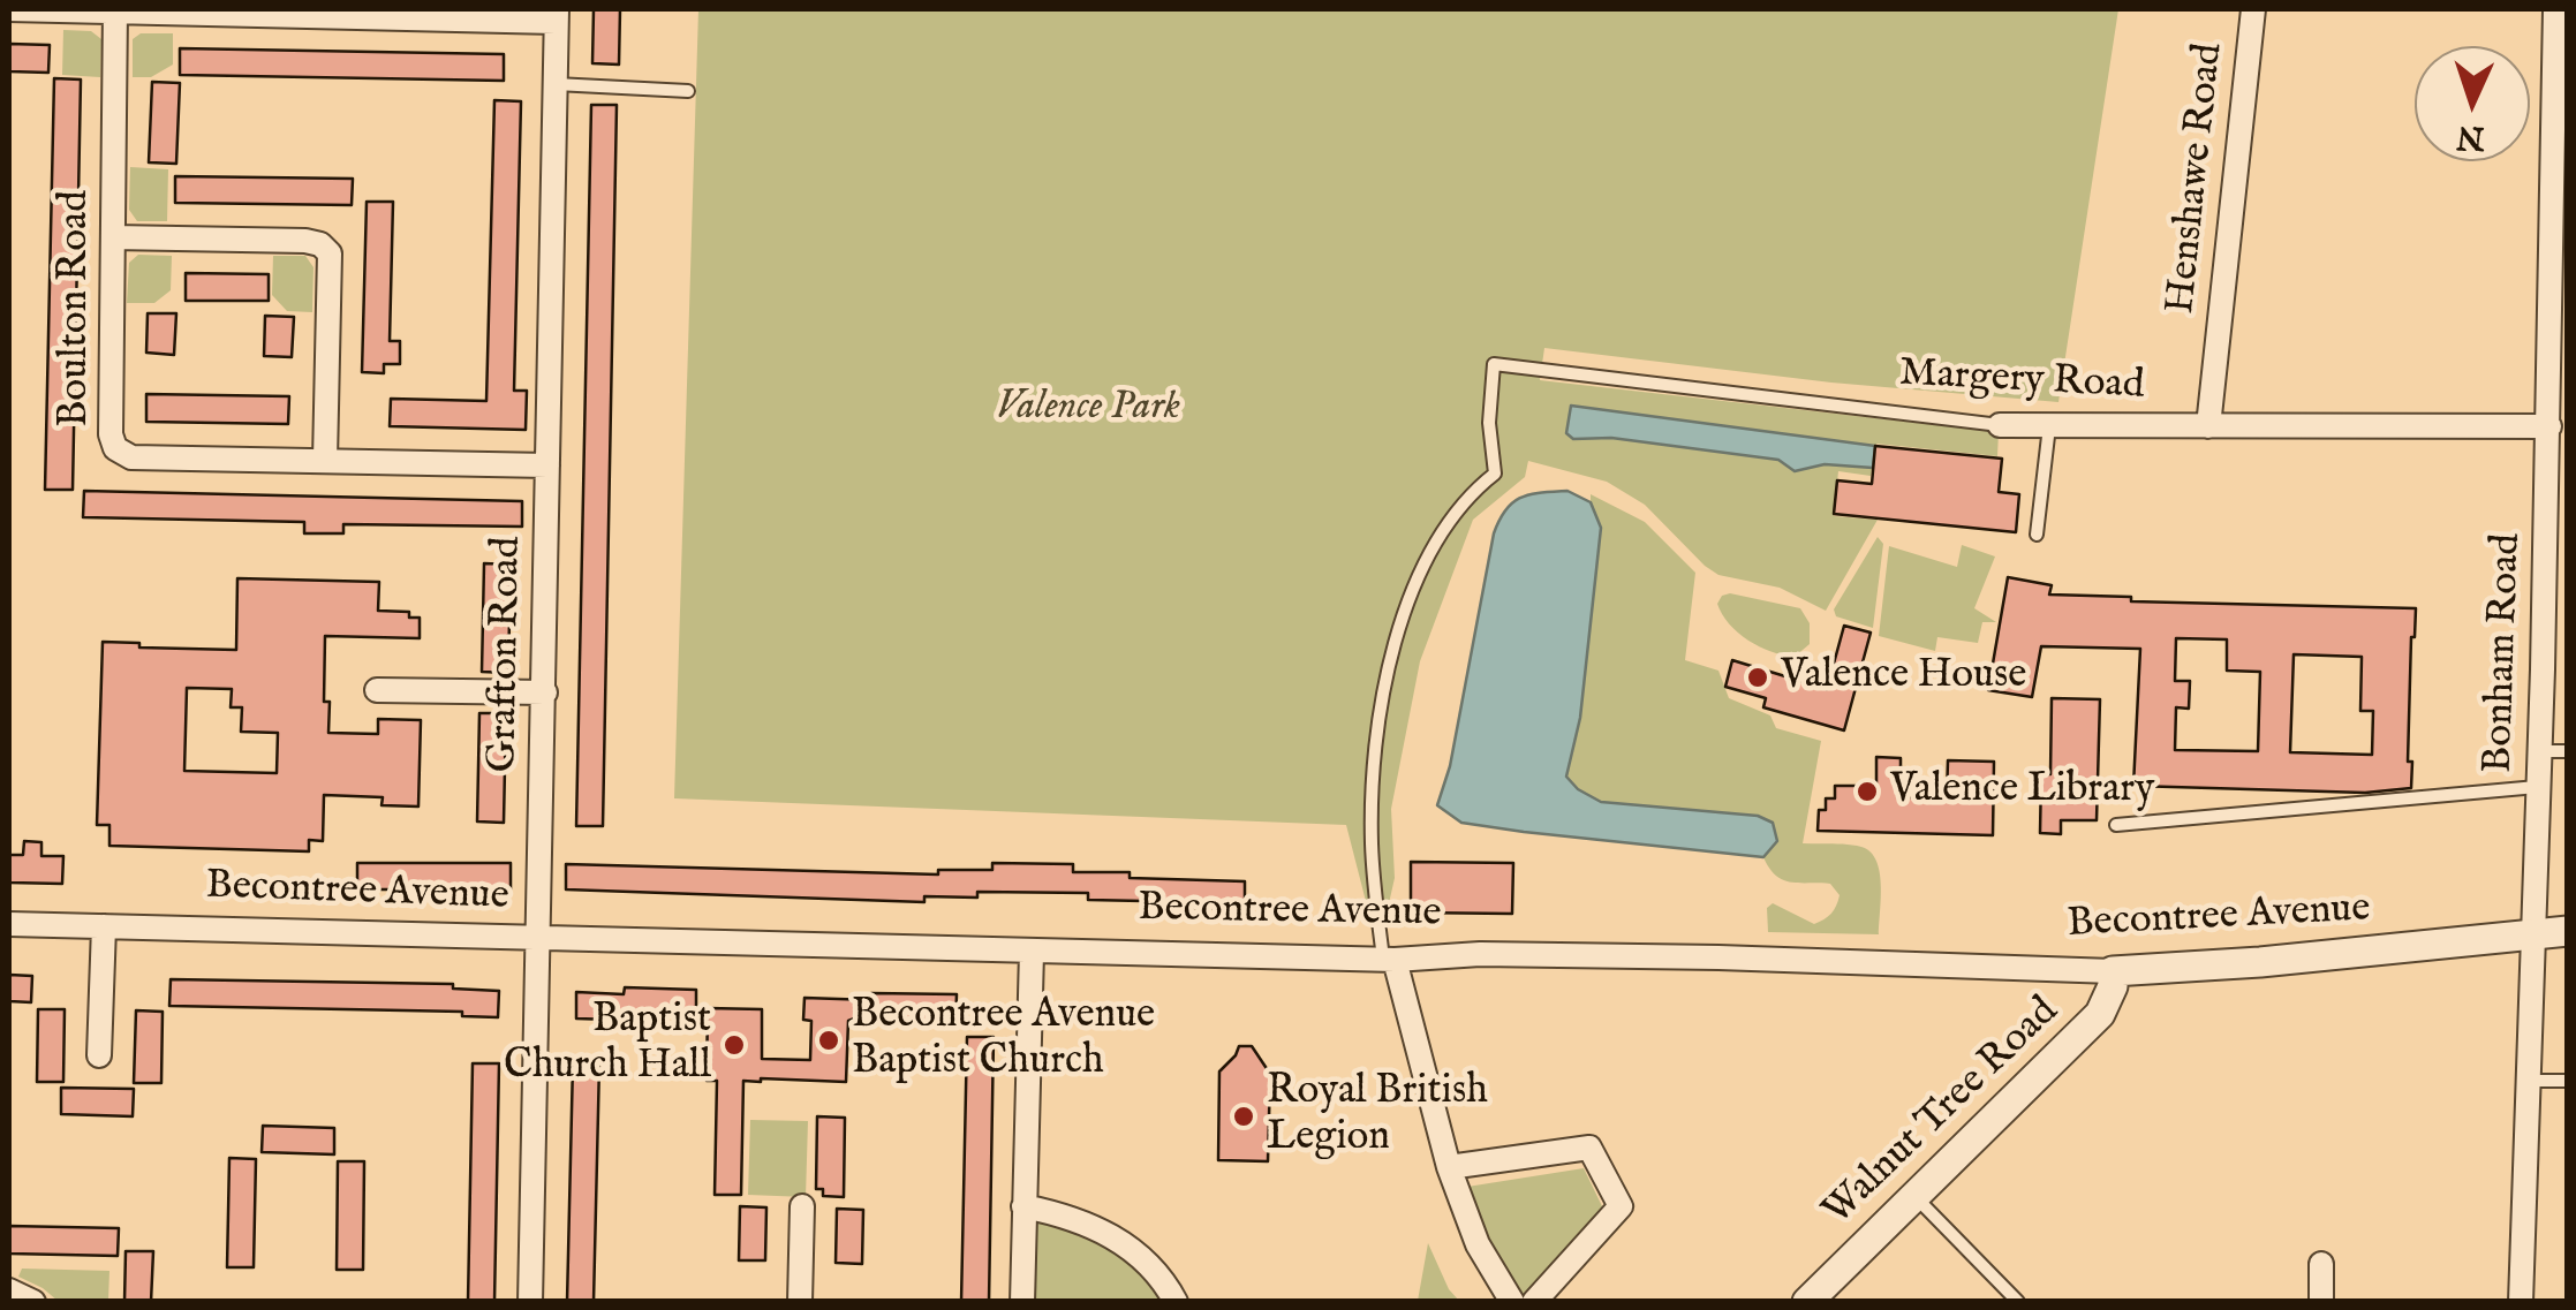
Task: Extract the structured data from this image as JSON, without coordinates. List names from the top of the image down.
{
  "streets": {
    "street": [
      "Henshawe Road",
      "Boulton Road",
      "Margery Road",
      "Bonham Road",
      "Grafton Road",
      "Becontree Avenue",
      "Walnut Tree Road"
    ]
  },
  "crossings": [
    ["Henshawe Road", "Margery Road"],
    ["Boulton Road", "Grafton Road"],
    ["Margery Road", "Bonham Road"],
    ["Margery Road", "Becontree Avenue"],
    ["Bonham Road", "Becontree Avenue"],
    ["Grafton Road", "Becontree Avenue"],
    ["Becontree Avenue", "Walnut Tree Road"]
  ],
  "parks": ["Valence Park"],
  "places": [
    "Valence House",
    "Valence Library",
    "Becontree Avenue Baptist Church",
    "Baptist Church Hall",
    "Royal British Legion"
  ],
  "north": "bottom"
}
